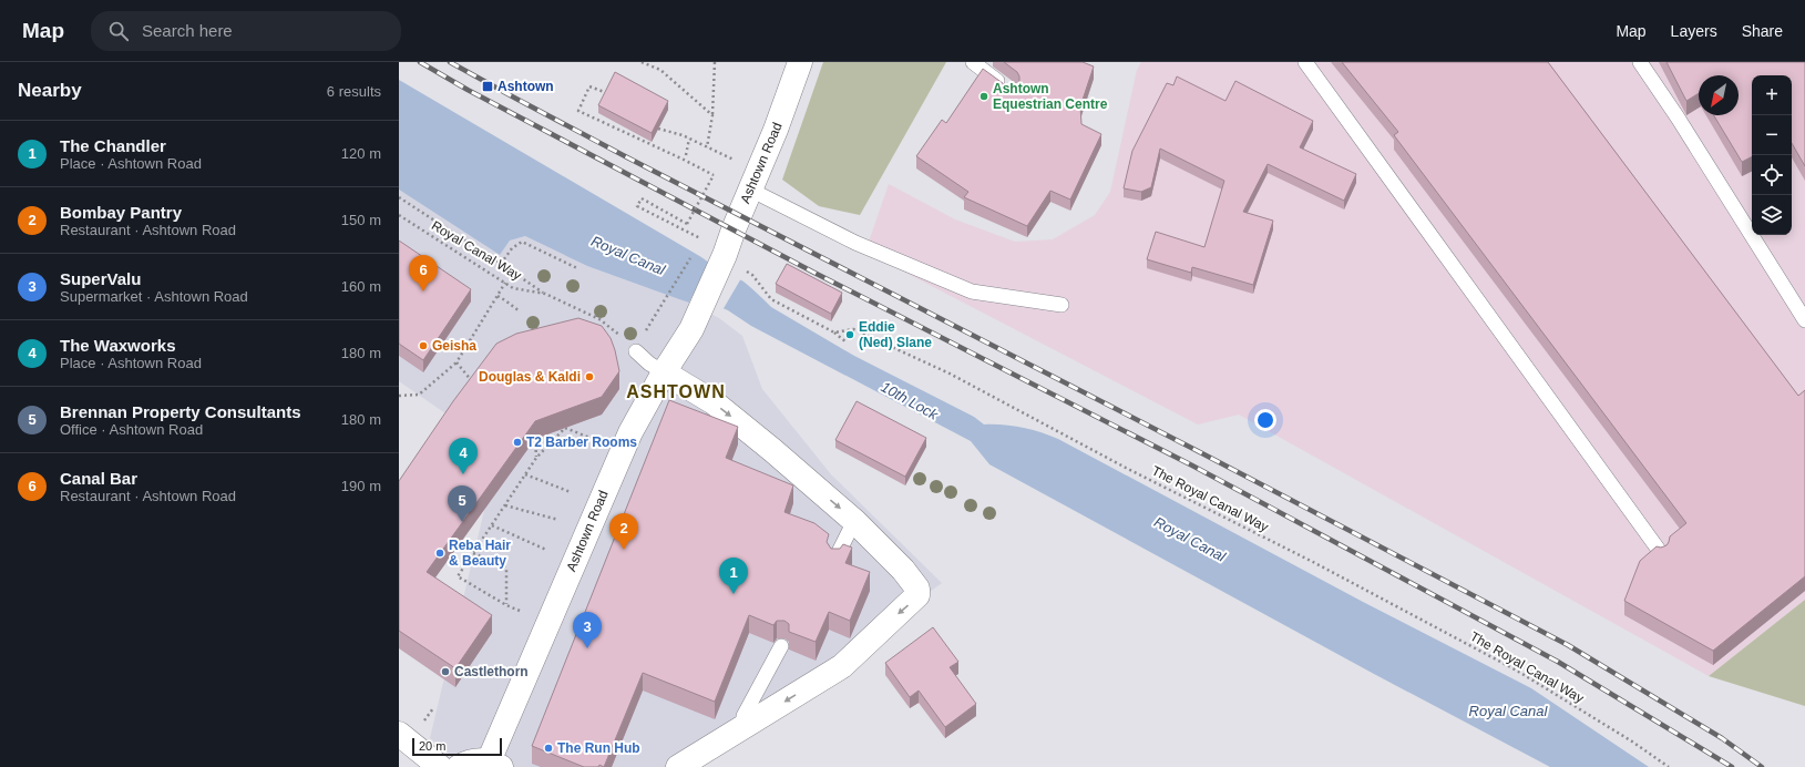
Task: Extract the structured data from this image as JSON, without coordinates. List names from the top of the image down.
{
  "streets": {
    "street": ["Ashtown Road"],
    "path": ["Royal Canal Way", "The Royal Canal Way"]
  },
  "districts": ["ASHTOWN"],
  "water": ["Royal Canal", "10th Lock"],
  "places": {
    "transit": ["Ashtown"],
    "other": [
      "Ashtown Equestrian Centre",
      "Eddie (Ned) Slane",
      "Geisha",
      "Douglas & Kaldi",
      "T2 Barber Rooms",
      "Reba Hair & Beauty",
      "Castlethorn",
      "The Run Hub"
    ]
  },
  "scale_bar": "20 m",
  "north": "bottom left",
  "page": {
    "header": "Map",
    "search": "Search here",
    "nav": ["Map", "Layers", "Share"],
    "heading": ["Nearby", "6 results"],
    "map_buttons": ["+", "−"],
    "list": [
      {
        "mark": "1",
        "name": "The Chandler",
        "note": "Place · Ashtown Road",
        "value": "120 m"
      },
      {
        "mark": "2",
        "name": "Bombay Pantry",
        "note": "Restaurant · Ashtown Road",
        "value": "150 m"
      },
      {
        "mark": "3",
        "name": "SuperValu",
        "note": "Supermarket · Ashtown Road",
        "value": "160 m"
      },
      {
        "mark": "4",
        "name": "The Waxworks",
        "note": "Place · Ashtown Road",
        "value": "180 m"
      },
      {
        "mark": "5",
        "name": "Brennan Property Consultants",
        "note": "Office · Ashtown Road",
        "value": "180 m"
      },
      {
        "mark": "6",
        "name": "Canal Bar",
        "note": "Restaurant · Ashtown Road",
        "value": "190 m"
      }
    ],
    "pins": [
      "6",
      "4",
      "5",
      "2",
      "1",
      "3"
    ],
    "scale": "20 m"
  }
}
